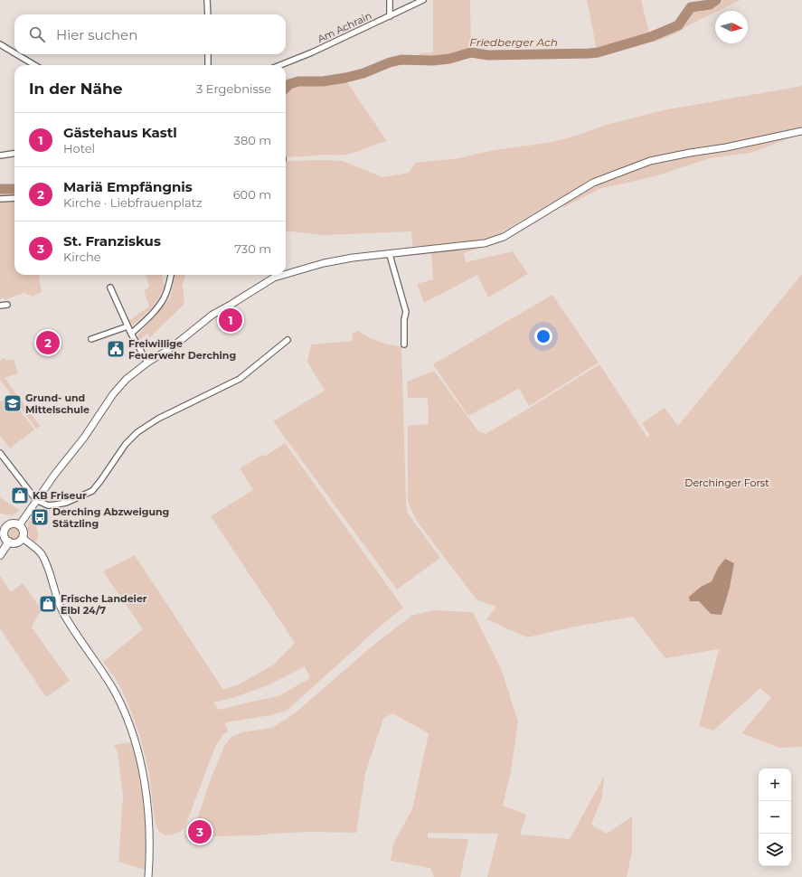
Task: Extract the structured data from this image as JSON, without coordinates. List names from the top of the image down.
{
  "streets": {
    "street": ["Am Achrain"]
  },
  "water": ["Friedberger Ach"],
  "parks": ["Derchinger Forst"],
  "places": {
    "public building": ["Freiwillige Feuerwehr Derching"],
    "school or university": ["Grund- und Mittelschule"],
    "shop": ["KB Friseur", "Frische Landeier Elbl 24/7"],
    "bus stop": ["Derching Abzweigung Stätzling"]
  },
  "north": "right",
  "page": {
    "search": "Hier suchen",
    "heading": ["In der Nähe", "3 Ergebnisse"],
    "list": [
      {
        "mark": "1",
        "name": "Gästehaus Kastl",
        "note": "Hotel",
        "value": "380 m"
      },
      {
        "mark": "2",
        "name": "Mariä Empfängnis",
        "note": "Kirche · Liebfrauenplatz",
        "value": "600 m"
      },
      {
        "mark": "3",
        "name": "St. Franziskus",
        "note": "Kirche",
        "value": "730 m"
      }
    ],
    "pins": ["1", "2", "3"],
    "map_buttons": ["+", "−"]
  }
}
